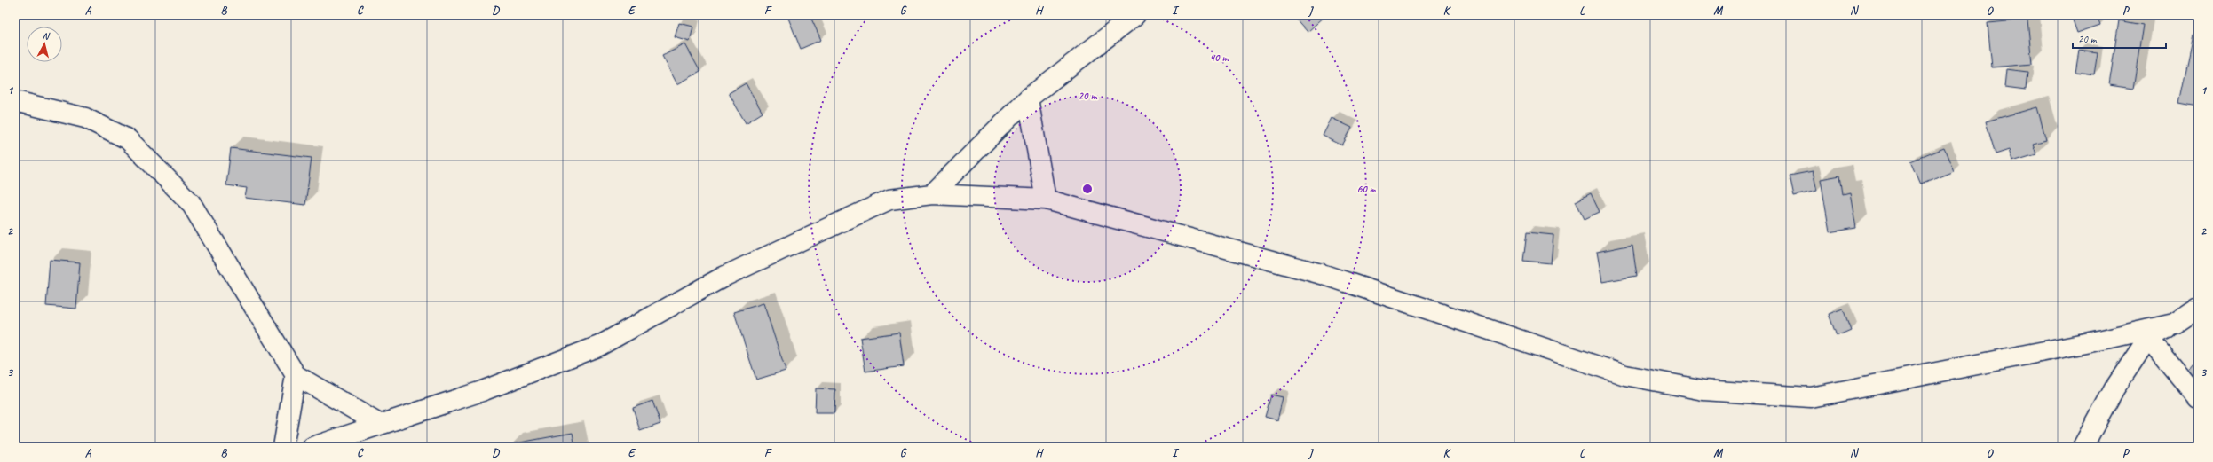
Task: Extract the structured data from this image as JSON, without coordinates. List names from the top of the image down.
{
  "scale_bar": "20 m",
  "north": "top",
  "grid": {
    "columns": [
      "A",
      "B",
      "C",
      "D",
      "E",
      "F",
      "G",
      "H",
      "I",
      "J",
      "K",
      "L",
      "M",
      "N",
      "O",
      "P"
    ],
    "rows": ["1", "2", "3"]
  },
  "rings": ["40 m", "20 m", "60 m"]
}
